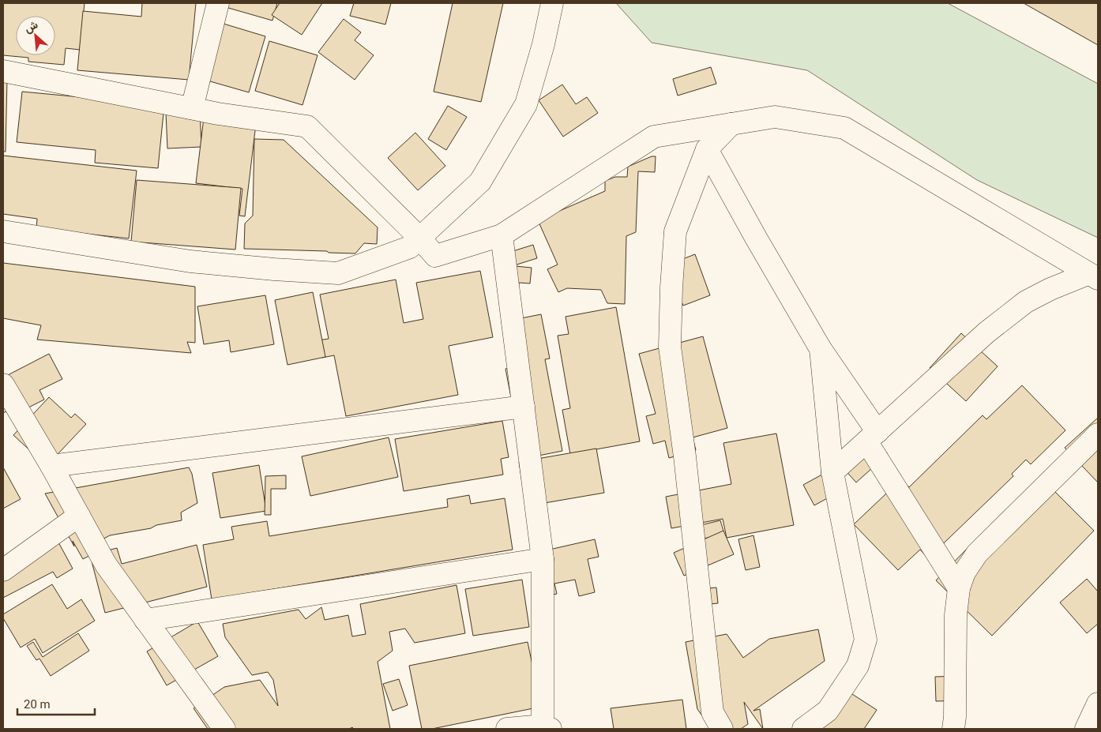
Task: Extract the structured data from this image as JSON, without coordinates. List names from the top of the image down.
{
  "scale_bar": "20 m",
  "north": "top left"
}
